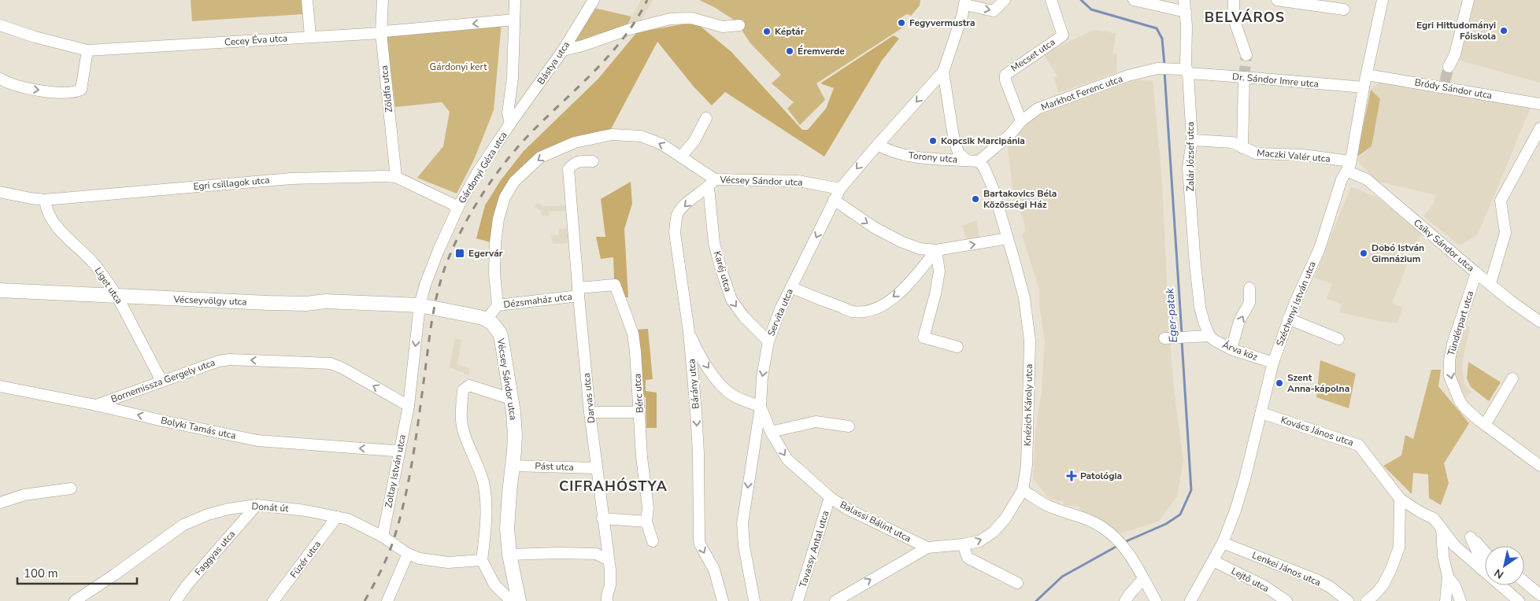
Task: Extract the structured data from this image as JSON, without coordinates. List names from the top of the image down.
{
  "streets": {
    "main road": ["Vécsey Sándor utca", "Vécseyvölgy utca"],
    "street": [
      "Cecey Éva utca",
      "Mecset utca",
      "Bástya utca",
      "Dr. Sándor Imre utca",
      "Zöldfa utca",
      "Bródy Sándor utca",
      "Markhot Ferenc utca",
      "Maczki Valér utca",
      "Zalár József utca",
      "Torony utca",
      "Gárdonyi Géza utca",
      "Egri csillagok utca",
      "Csiky Sándor utca",
      "Karéj utca",
      "Liget utca",
      "Dézsmaház utca",
      "Széchenyi István utca",
      "Servita utca",
      "Tündérpart utca",
      "Árva köz",
      "Bornemissza Gergely utca",
      "Bárány utca",
      "Bérc utca",
      "Darvas utca",
      "Knézich Károly utca",
      "Bolyki Tamás utca",
      "Kovács János utca",
      "Pást utca",
      "Zoltay István utca",
      "Donát út",
      "Balassi Bálint utca",
      "Tavassy Antal utca",
      "Faggyas utca",
      "Füzér utca",
      "Lenkei János utca",
      "Lejtő utca"
    ]
  },
  "crossings": [
    ["Cecey Éva utca", "Zöldfa utca"],
    ["Cecey Éva utca", "Gárdonyi Géza utca"],
    ["Mecset utca", "Markhot Ferenc utca"],
    ["Bástya utca", "Gárdonyi Géza utca"],
    ["Dr. Sándor Imre utca", "Markhot Ferenc utca"],
    ["Dr. Sándor Imre utca", "Zalár József utca"],
    ["Dr. Sándor Imre utca", "Széchenyi István utca"],
    ["Zöldfa utca", "Egri csillagok utca"],
    ["Bródy Sándor utca", "Széchenyi István utca"],
    ["Markhot Ferenc utca", "Knézich Károly utca"],
    ["Maczki Valér utca", "Zalár József utca"],
    ["Maczki Valér utca", "Csiky Sándor utca"],
    ["Maczki Valér utca", "Széchenyi István utca"],
    ["Zalár József utca", "Árva köz"],
    ["Torony utca", "Servita utca"],
    ["Gárdonyi Géza utca", "Egri csillagok utca"],
    ["Gárdonyi Géza utca", "Vécseyvölgy utca"],
    ["Vécsey Sándor utca", "Karéj utca"],
    ["Vécsey Sándor utca", "Vécseyvölgy utca"],
    ["Vécsey Sándor utca", "Dézsmaház utca"],
    ["Vécsey Sándor utca", "Servita utca"],
    ["Vécsey Sándor utca", "Bárány utca"],
    ["Vécsey Sándor utca", "Pást utca"],
    ["Egri csillagok utca", "Liget utca"],
    ["Csiky Sándor utca", "Széchenyi István utca"],
    ["Csiky Sándor utca", "Tündérpart utca"],
    ["Karéj utca", "Servita utca"],
    ["Karéj utca", "Bárány utca"],
    ["Liget utca", "Vécseyvölgy utca"],
    ["Liget utca", "Bornemissza Gergely utca"],
    ["Dézsmaház utca", "Bérc utca"],
    ["Dézsmaház utca", "Darvas utca"],
    ["Széchenyi István utca", "Árva köz"],
    ["Széchenyi István utca", "Kovács János utca"],
    ["Széchenyi István utca", "Lenkei János utca"],
    ["Széchenyi István utca", "Lejtő utca"],
    ["Servita utca", "Balassi Bálint utca"],
    ["Bornemissza Gergely utca", "Bolyki Tamás utca"],
    ["Bornemissza Gergely utca", "Zoltay István utca"],
    ["Bérc utca", "Darvas utca"],
    ["Darvas utca", "Pást utca"],
    ["Bolyki Tamás utca", "Zoltay István utca"],
    ["Zoltay István utca", "Donát út"],
    ["Donát út", "Faggyas utca"],
    ["Donát út", "Füzér utca"],
    ["Balassi Bálint utca", "Tavassy Antal utca"]
  ],
  "one_way": [
    "Karéj utca",
    "Servita utca",
    "Tündérpart utca",
    "Bornemissza Gergely utca",
    "Bárány utca",
    "Bolyki Tamás utca",
    "Balassi Bálint utca"
  ],
  "districts": ["BELVÁROS", "CIFRAHÓSTYA"],
  "water": ["Eger-patak"],
  "parks": ["Gárdonyi kert"],
  "places": {
    "other": [
      "Fegyvermustra",
      "Egri Hittudományi Főiskola",
      "Képtár",
      "Éremverde",
      "Kopcsik Marcipánia",
      "Bartakovics Béla Közösségi Ház",
      "Dobó István Gimnázium",
      "Szent Anna-kápolna"
    ],
    "transit": ["Egervár"],
    "health": ["Patológia"]
  },
  "scale_bar": "100 m",
  "north": "bottom left"
}
